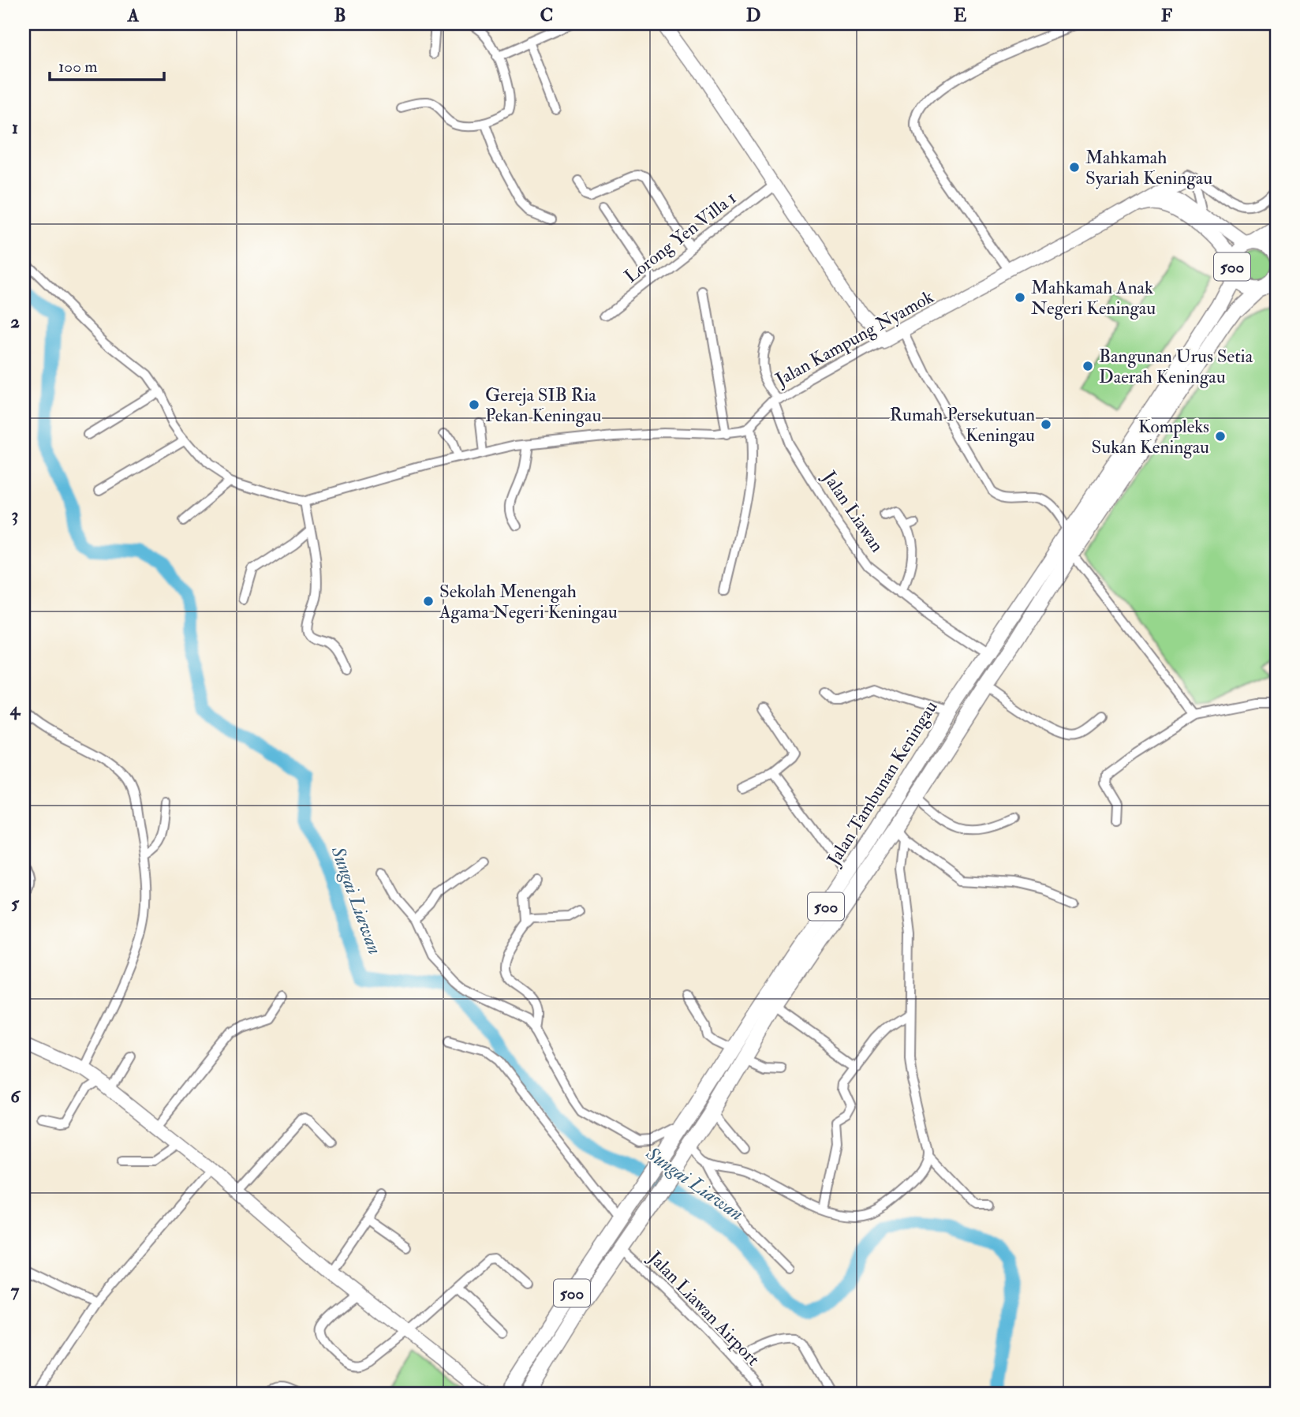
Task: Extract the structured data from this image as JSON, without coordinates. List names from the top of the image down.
{
  "streets": {
    "main road": ["500", "Jalan Tambunan Keningau"],
    "street": [
      "Lorong Yen Villa 1",
      "Jalan Kampung Nyamok",
      "Jalan Liawan",
      "Jalan Liawan Airport"
    ]
  },
  "crossings": [
    ["500", "Jalan Kampung Nyamok"],
    ["500", "Jalan Tambunan Keningau"],
    ["Jalan Kampung Nyamok", "Jalan Liawan"],
    ["Jalan Kampung Nyamok", "Jalan Tambunan Keningau"],
    ["Jalan Liawan", "Jalan Tambunan Keningau"],
    ["Jalan Tambunan Keningau", "Jalan Liawan Airport"]
  ],
  "water": ["Sungai Liawan"],
  "places": [
    "Mahkamah Syariah Keningau",
    "Mahkamah Anak Negeri Keningau",
    "Bangunan Urus Setia Daerah Keningau",
    "Gereja SIB Ria Pekan Keningau",
    "Rumah Persekutuan Keningau",
    "Kompleks Sukan Keningau",
    "Sekolah Menengah Agama Negeri Keningau"
  ],
  "scale_bar": "100 m",
  "grid": {
    "columns": [
      "A",
      "B",
      "C",
      "D",
      "E",
      "F"
    ],
    "rows": [
      "1",
      "2",
      "3",
      "4",
      "5",
      "6",
      "7"
    ]
  }
}
